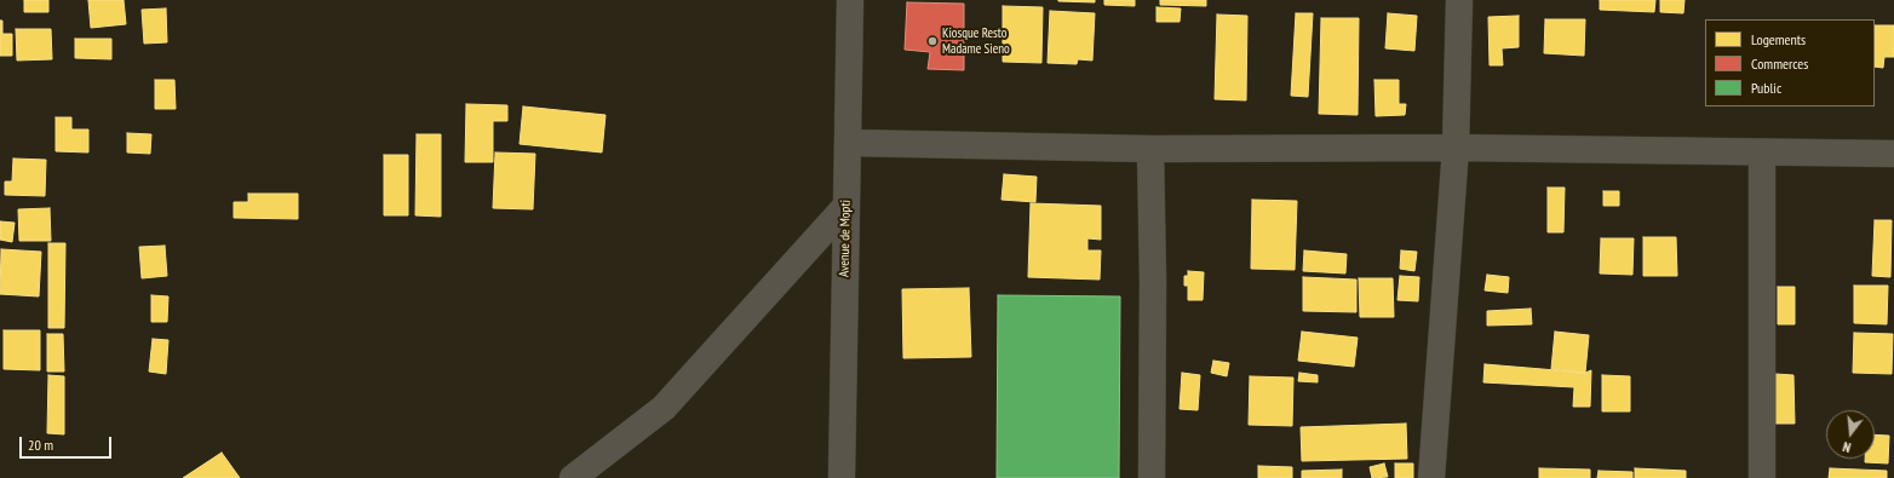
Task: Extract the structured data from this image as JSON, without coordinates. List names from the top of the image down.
{
  "streets": {
    "street": ["Avenue de Mopti"]
  },
  "places": ["Kiosque Resto Madame Sieno"],
  "legend": ["Logements", "Commerces", "Public"],
  "scale_bar": "20 m",
  "north": "bottom"
}
